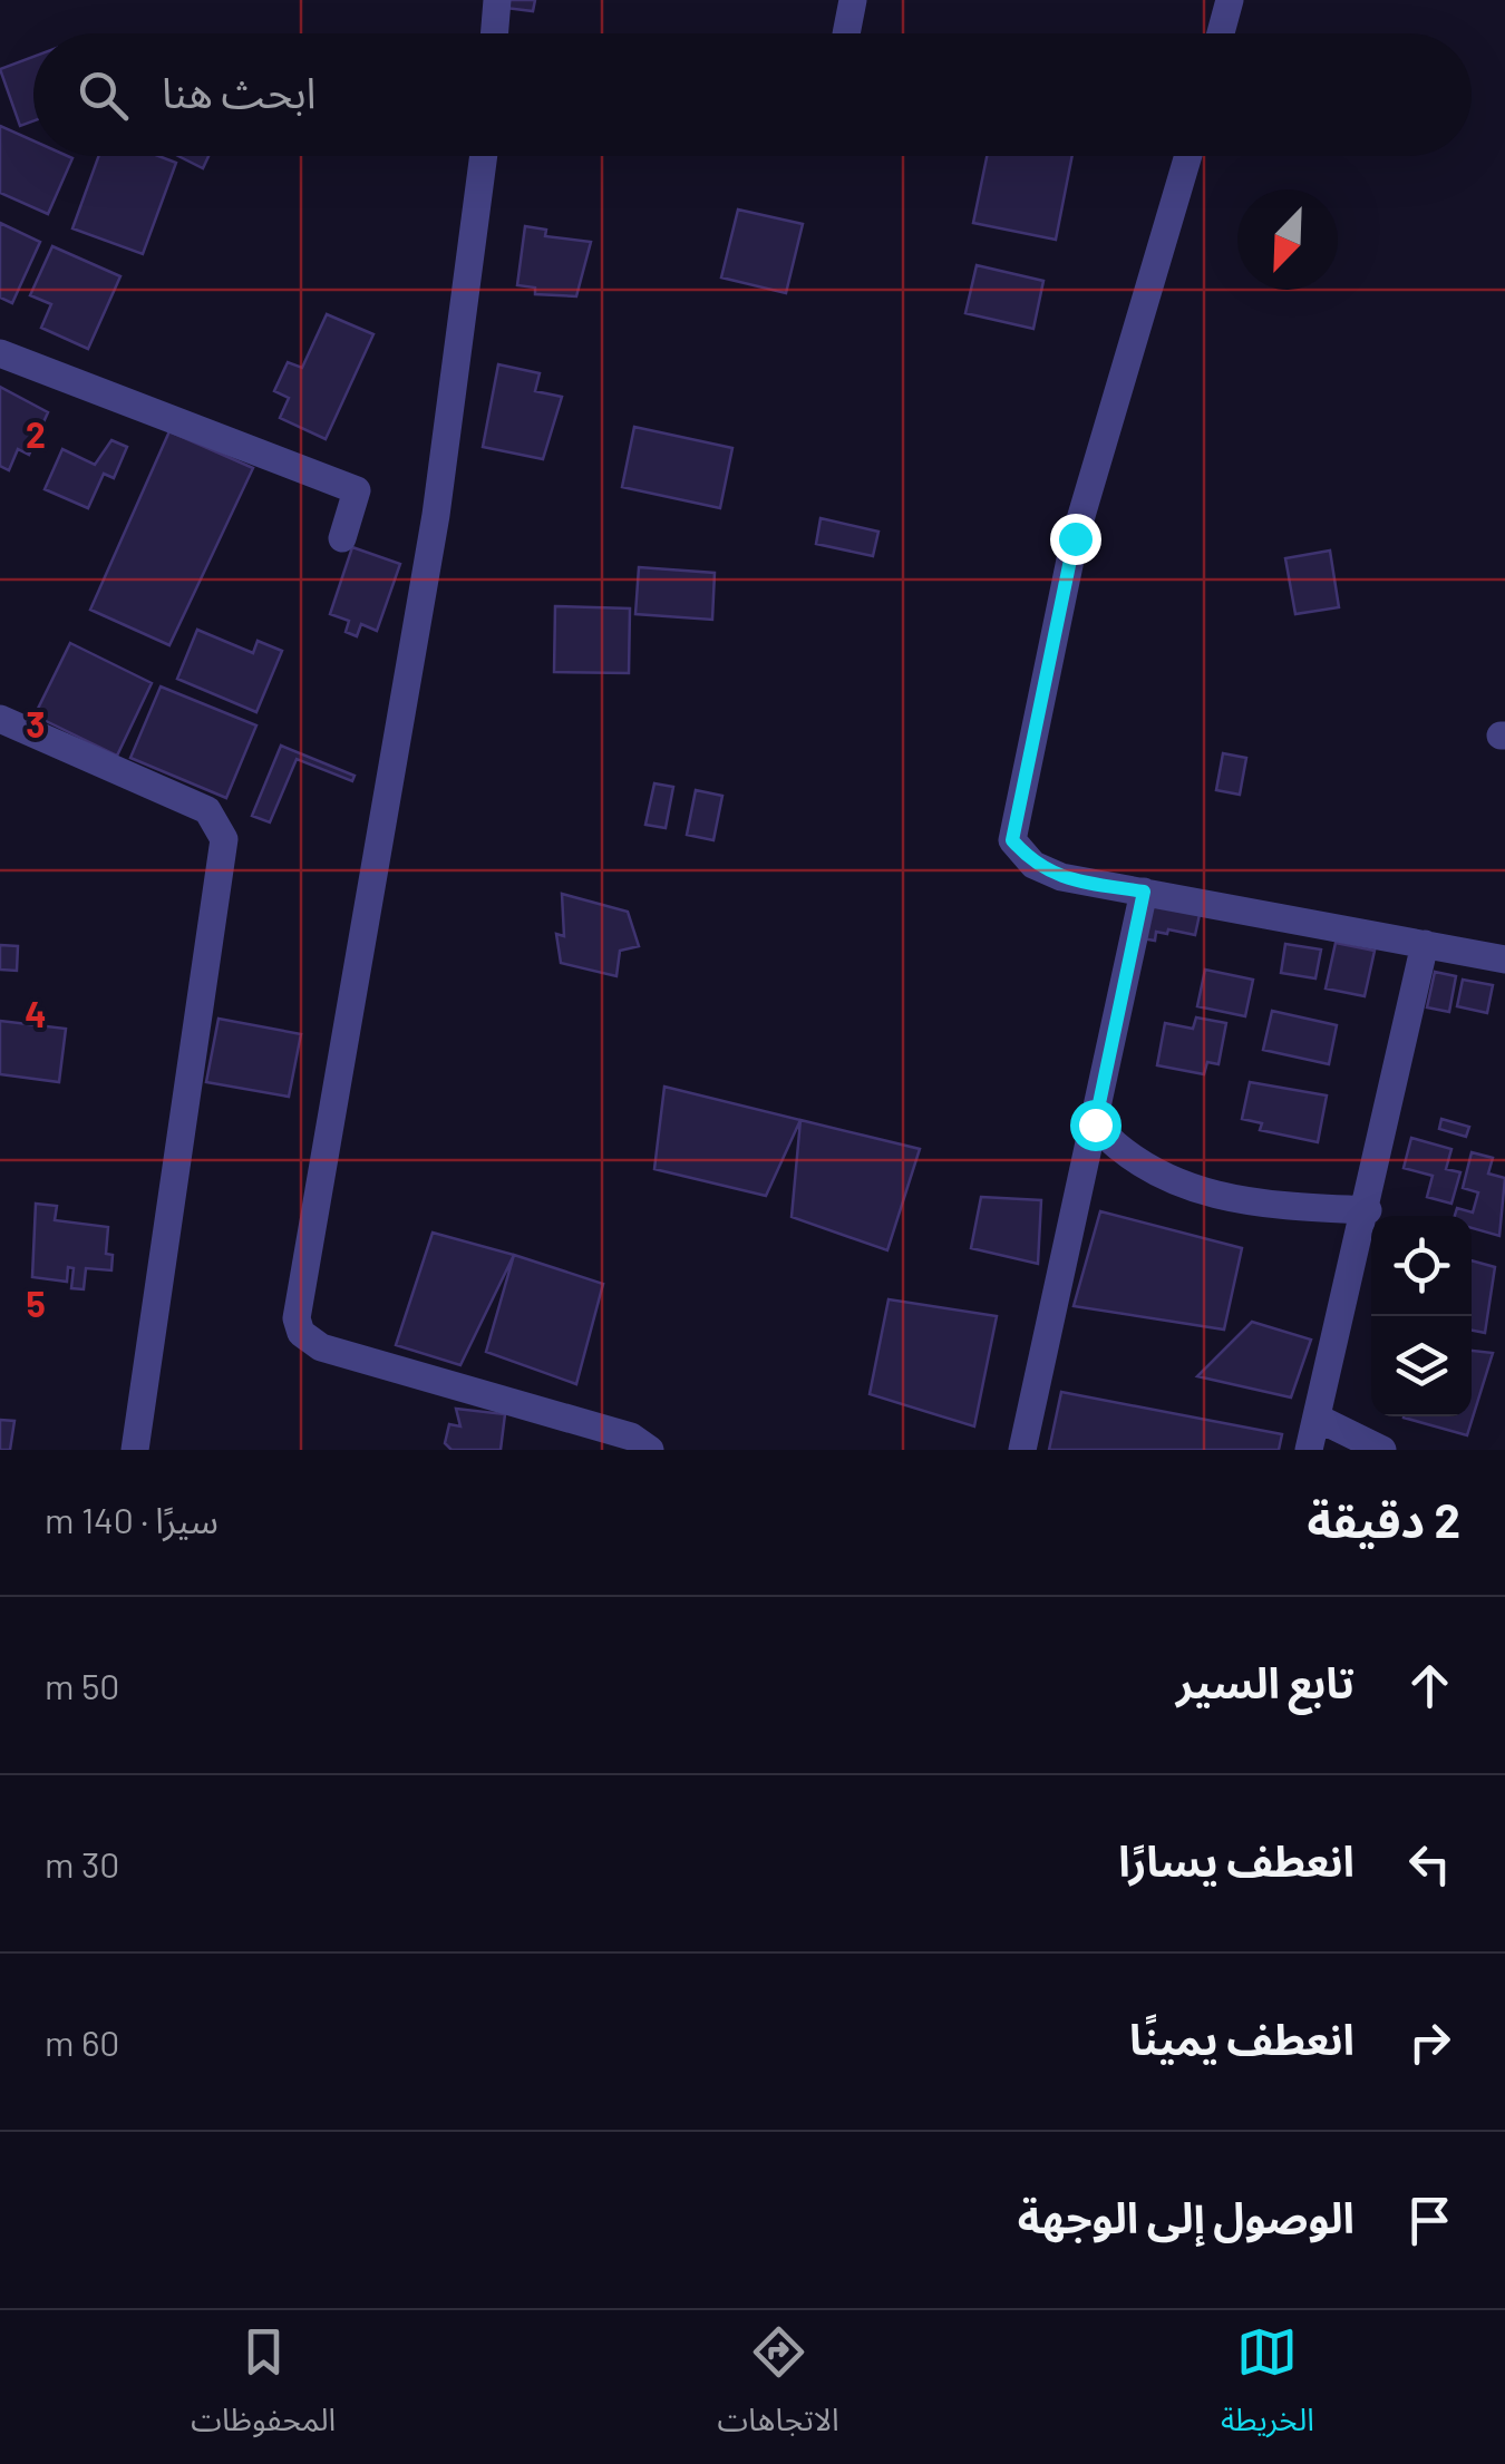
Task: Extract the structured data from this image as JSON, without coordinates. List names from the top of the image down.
{
  "north": "bottom left",
  "page": {
    "search": "ابحث هنا",
    "heading": ["2 دقيقة", "سيرًا · 140 m"],
    "list": [
      ["تابع السير", "50 m"],
      ["انعطف يسارًا", "30 m"],
      ["انعطف يمينًا", "60 m"],
      "الوصول إلى الوجهة"
    ],
    "nav": ["الخريطة", "الاتجاهات", "المحفوظات"]
  },
  "grid": {
    "rows": [
      "2",
      "3",
      "4",
      "5"
    ]
  }
}
